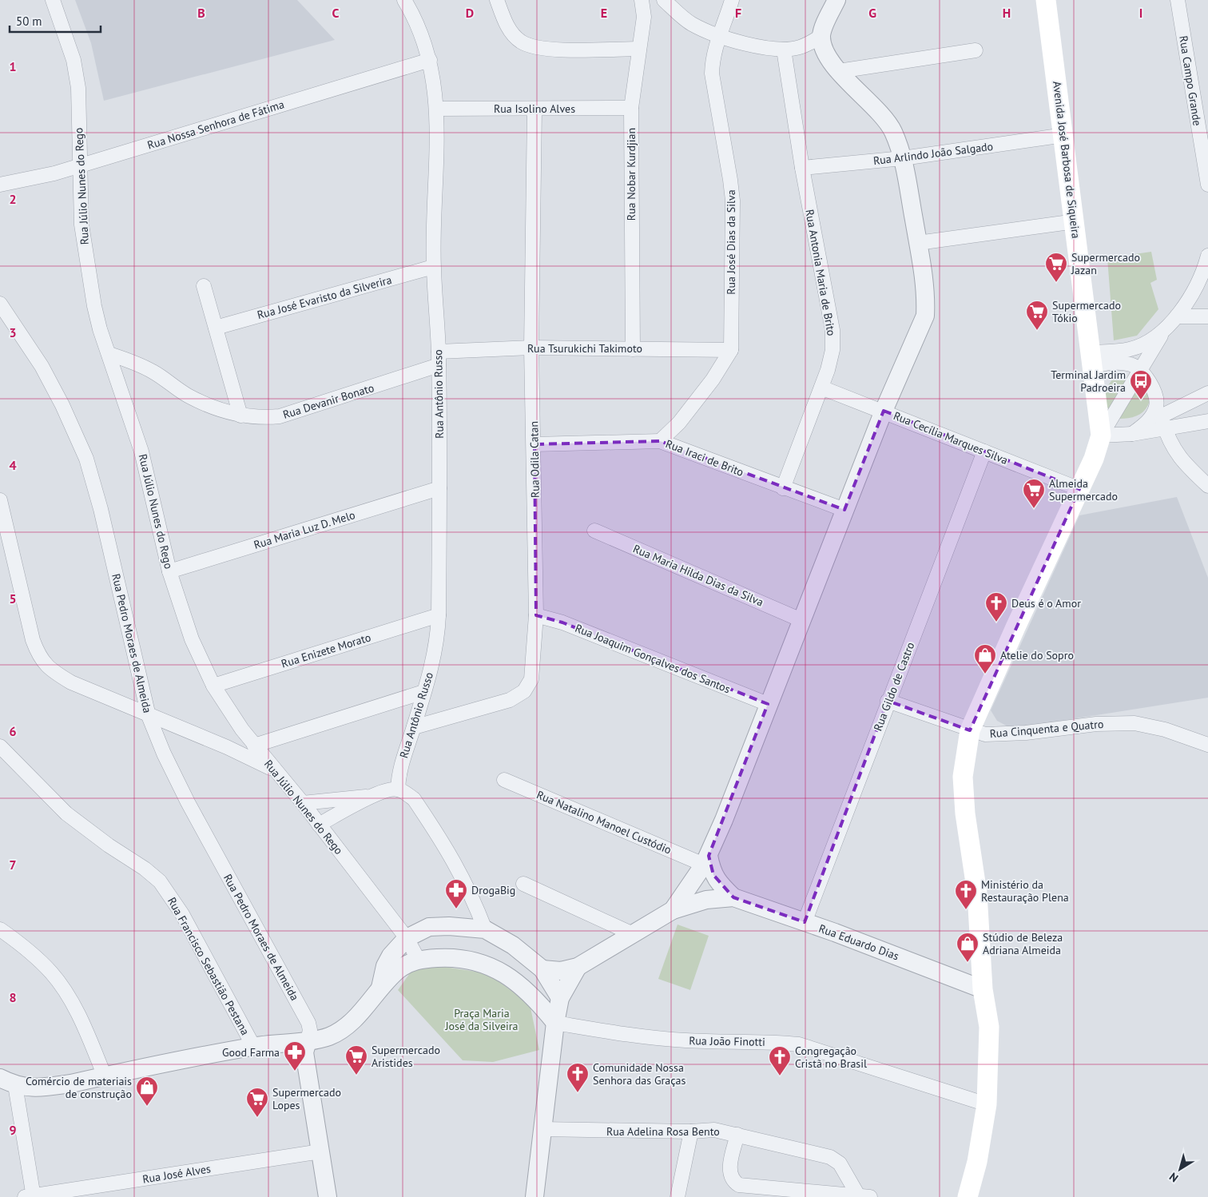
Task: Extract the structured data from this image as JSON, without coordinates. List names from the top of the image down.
{
  "streets": {
    "main road": ["Avenida José Barbosa de Siqueira"],
    "street": [
      "Rua Campo Grande",
      "Rua Isolino Alves",
      "Rua Nossa Senhora de Fátima",
      "Rua Arlindo João Salgado",
      "Rua Nobar Kurdjian",
      "Rua Júlio Nunes do Rego",
      "Rua José Dias da Silva",
      "Rua Antonia Maria de Brito",
      "Rua José Evaristo da Silverira",
      "Rua Tsurukichi Takimoto",
      "Rua Antônio Russo",
      "Rua Devanir Bonato",
      "Rua Cecília Marques Silva",
      "Rua Iraci de Brito",
      "Rua Odila Catan",
      "Rua Maria Luz D. Melo",
      "Rua Maria Hilda Dias da Silva",
      "Rua Pedro Moraes de Almeida",
      "Rua Enizete Morato",
      "Rua Joaquim Gonçalves dos Santos",
      "Rua Gildo de Castro",
      "Rua Cinquenta e Quatro",
      "Rua Natalino Manoel Custódio",
      "Rua Eduardo Dias",
      "Rua Francisco Sebastião Pestana",
      "Rua João Finotti",
      "Rua Adelina Rosa Bento",
      "Rua José Alves"
    ]
  },
  "crossings": [
    ["Rua Isolino Alves", "Rua Nobar Kurdjian"],
    ["Rua Isolino Alves", "Rua Antônio Russo"],
    ["Rua Isolino Alves", "Rua Odila Catan"],
    ["Rua Nossa Senhora de Fátima", "Rua Júlio Nunes do Rego"],
    ["Rua Nossa Senhora de Fátima", "Rua Antônio Russo"],
    ["Rua Arlindo João Salgado", "Avenida José Barbosa de Siqueira"],
    ["Rua Arlindo João Salgado", "Rua Antonia Maria de Brito"],
    ["Avenida José Barbosa de Siqueira", "Rua Cecília Marques Silva"],
    ["Avenida José Barbosa de Siqueira", "Rua Cinquenta e Quatro"],
    ["Avenida José Barbosa de Siqueira", "Rua Eduardo Dias"],
    ["Avenida José Barbosa de Siqueira", "Rua João Finotti"],
    ["Rua Nobar Kurdjian", "Rua Tsurukichi Takimoto"],
    ["Rua Júlio Nunes do Rego", "Rua Devanir Bonato"],
    ["Rua Júlio Nunes do Rego", "Rua Maria Luz D. Melo"],
    ["Rua Júlio Nunes do Rego", "Rua Enizete Morato"],
    ["Rua José Dias da Silva", "Rua Tsurukichi Takimoto"],
    ["Rua José Dias da Silva", "Rua Iraci de Brito"],
    ["Rua Antonia Maria de Brito", "Rua Cecília Marques Silva"],
    ["Rua Antonia Maria de Brito", "Rua Iraci de Brito"],
    ["Rua José Evaristo da Silverira", "Rua Antônio Russo"],
    ["Rua Tsurukichi Takimoto", "Rua Antônio Russo"],
    ["Rua Tsurukichi Takimoto", "Rua Devanir Bonato"],
    ["Rua Tsurukichi Takimoto", "Rua Odila Catan"],
    ["Rua Antônio Russo", "Rua Devanir Bonato"],
    ["Rua Antônio Russo", "Rua Odila Catan"],
    ["Rua Antônio Russo", "Rua Maria Luz D. Melo"],
    ["Rua Antônio Russo", "Rua Enizete Morato"],
    ["Rua Cecília Marques Silva", "Rua Gildo de Castro"],
    ["Rua Iraci de Brito", "Rua Odila Catan"],
    ["Rua Odila Catan", "Rua Joaquim Gonçalves dos Santos"],
    ["Rua Gildo de Castro", "Rua Cinquenta e Quatro"],
    ["Rua Gildo de Castro", "Rua Eduardo Dias"],
    ["Rua Natalino Manoel Custódio", "Rua Eduardo Dias"]
  ],
  "parks": ["Praça Maria José da Silveira"],
  "places": {
    "supermarket": [
      "Supermercado Jazan",
      "Supermercado Tókio",
      "Almeida Supermercado",
      "Supermercado Aristides",
      "Supermercado Lopes"
    ],
    "bus stop": ["Terminal Jardim Padroeira"],
    "church": [
      "Deus é o Amor",
      "Ministério da Restauração Plena",
      "Congregação Cristã no Brasil",
      "Comunidade Nossa Senhora das Graças"
    ],
    "shop": ["Atelie do Sopro", "Stúdio de Beleza Adriana Almeida", "Comércio de materiais de construção"],
    "pharmacy": ["DrogaBig", "Good Farma"]
  },
  "scale_bar": "50 m",
  "north": "bottom left",
  "grid": {
    "columns": [
      "B",
      "C",
      "D",
      "E",
      "F",
      "G",
      "H",
      "I"
    ],
    "rows": [
      "1",
      "2",
      "3",
      "4",
      "5",
      "6",
      "7",
      "8",
      "9"
    ]
  }
}
